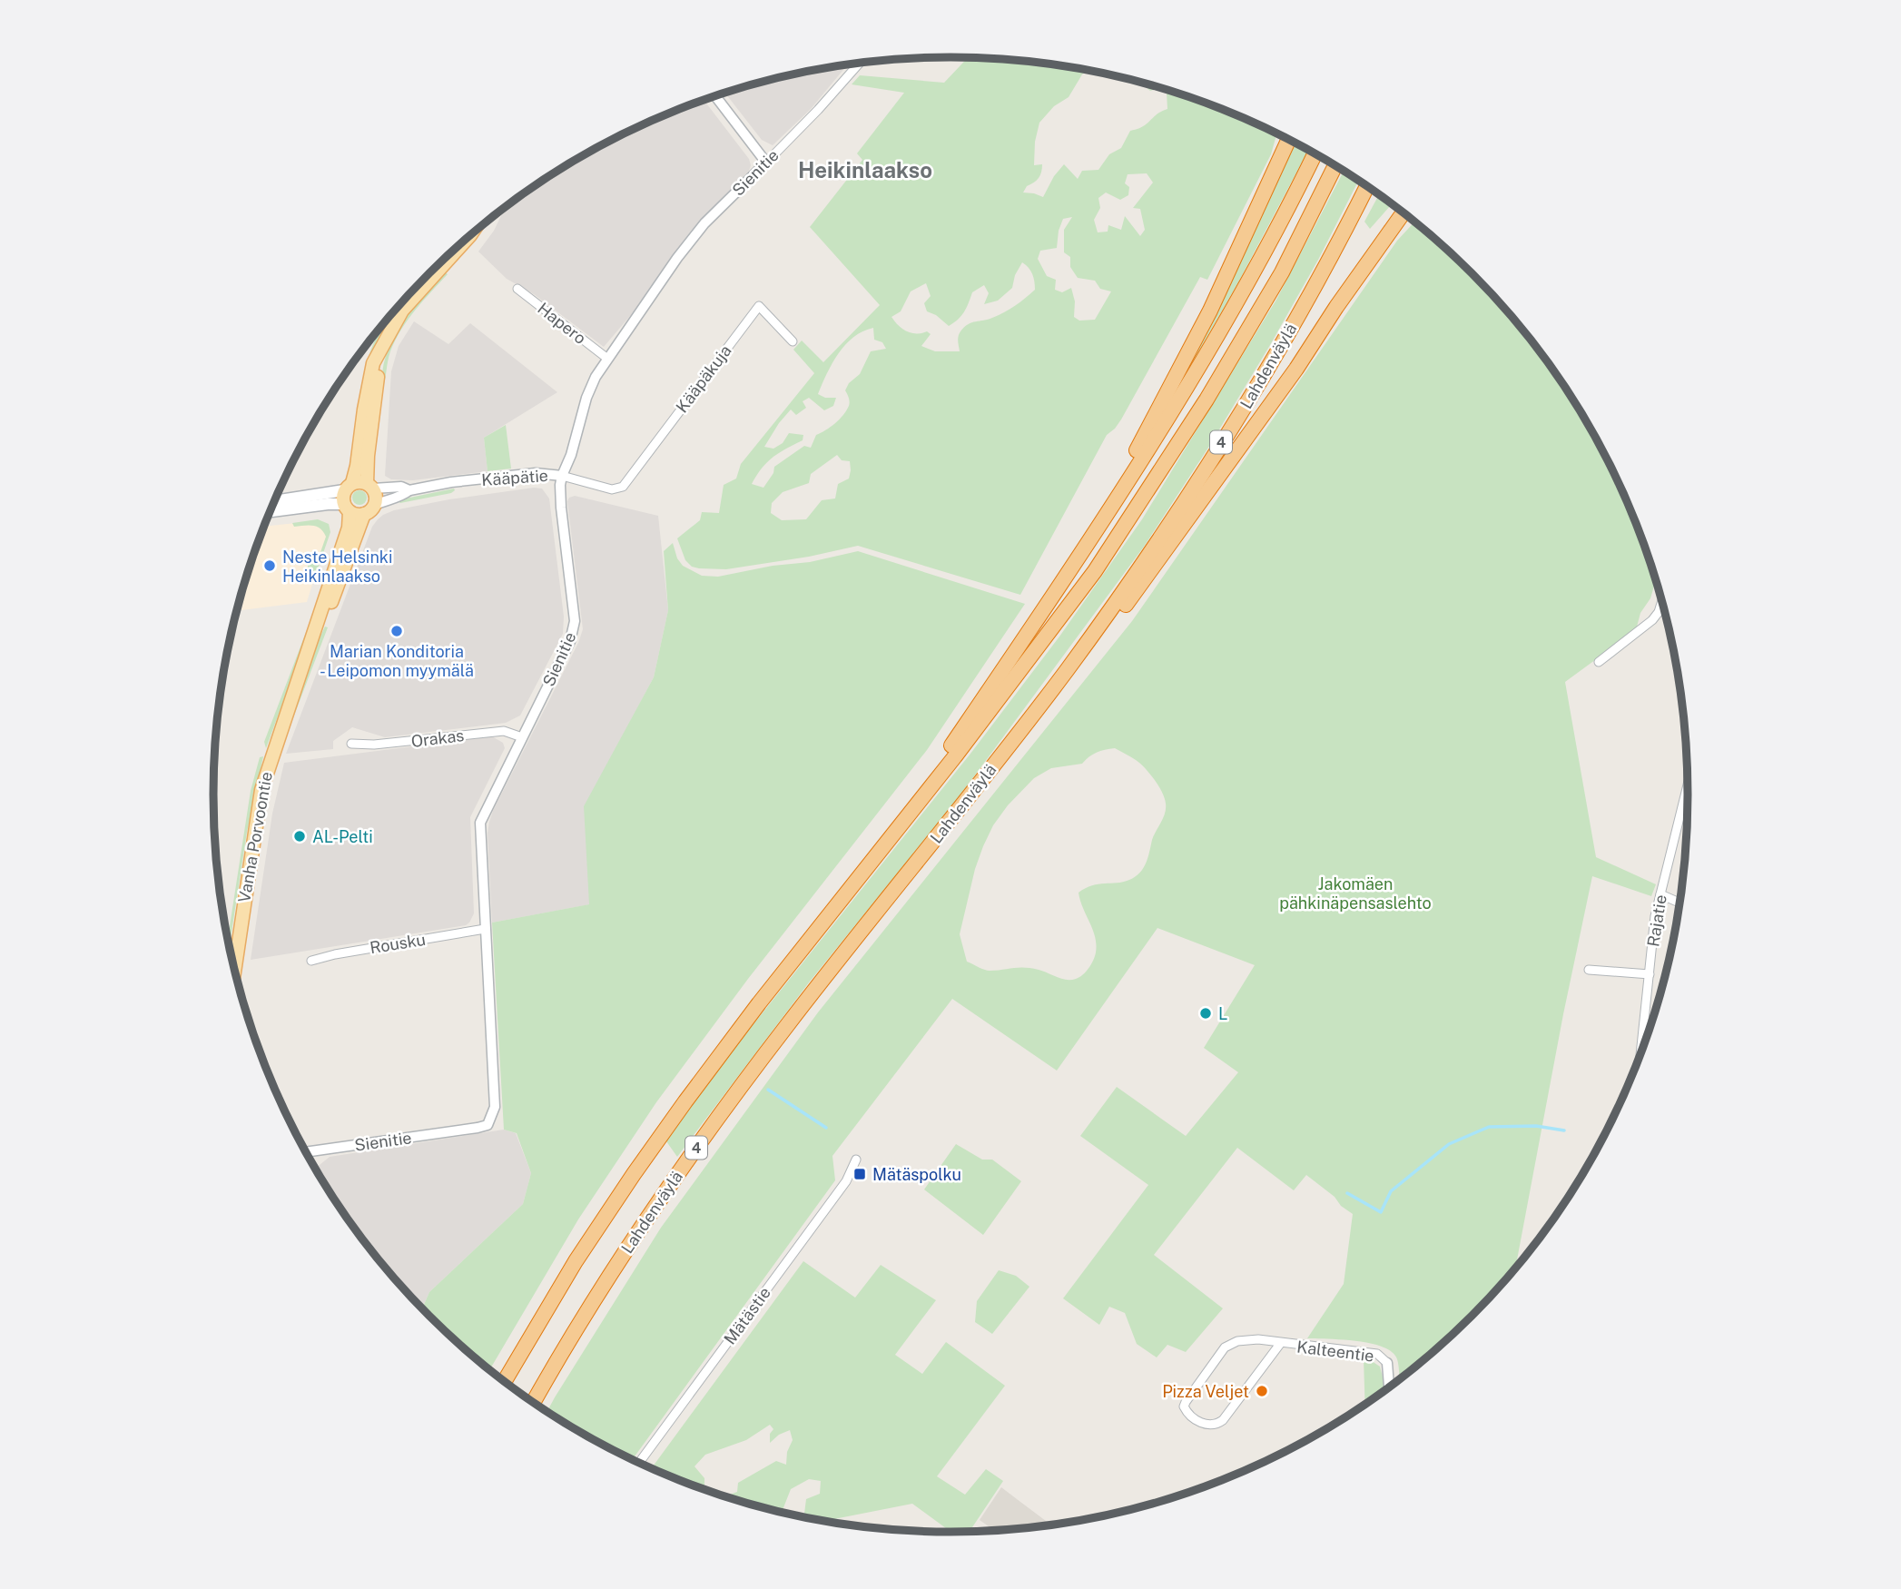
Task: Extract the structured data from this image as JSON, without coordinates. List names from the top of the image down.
{
  "streets": {
    "highway": ["Lahdenväylä", "4"],
    "main road": ["Vanha Porvoontie"],
    "street": [
      "Sienitie",
      "Hapero",
      "Kääpäkuja",
      "Kääpätie",
      "Orakas",
      "Rajatie",
      "Rousku",
      "Mätästie",
      "Kalteentie"
    ]
  },
  "crossings": [
    ["Sienitie", "Hapero"],
    ["Sienitie", "Kääpätie"],
    ["Sienitie", "Orakas"],
    ["Sienitie", "Rousku"],
    ["Kääpäkuja", "Kääpätie"],
    ["Kääpätie", "Vanha Porvoontie"]
  ],
  "districts": ["Heikinlaakso"],
  "parks": ["Jakomäen pähkinäpensaslehto"],
  "places": {
    "other": [
      "Neste Helsinki Heikinlaakso",
      "Marian Konditoria - Leipomon myymälä",
      "AL-Pelti",
      "L",
      "Pizza Veljet"
    ],
    "transit": ["Mätäspolku"]
  }
}
